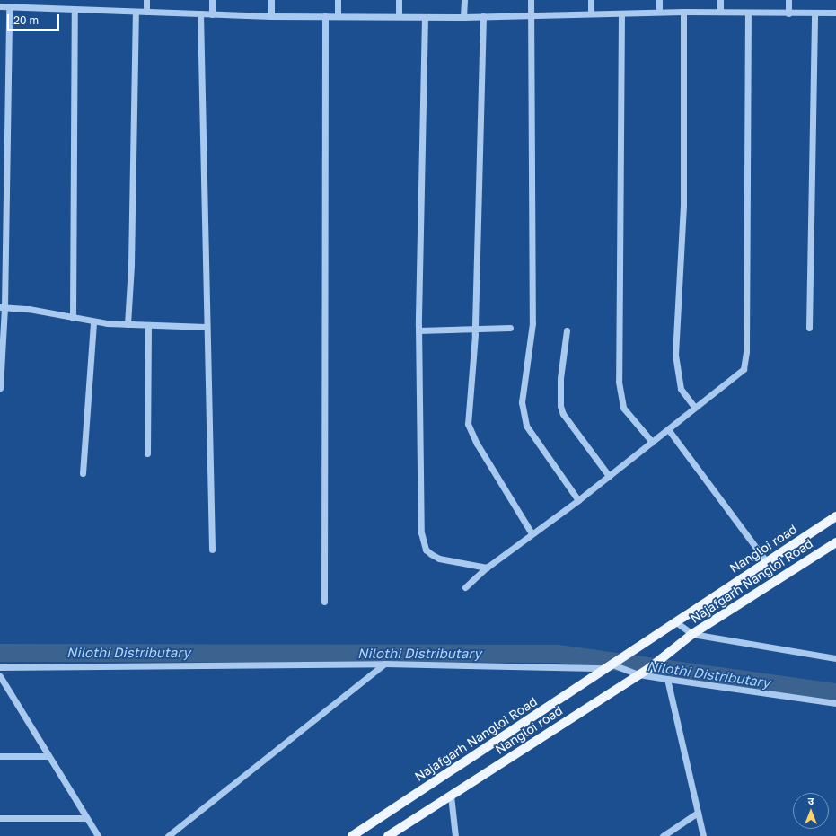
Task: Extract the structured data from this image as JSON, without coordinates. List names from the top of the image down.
{
  "streets": {
    "main road": ["Nangloi road", "Najafgarh Nangloi Road"]
  },
  "crossings": [
    ["Nangloi road", "Najafgarh Nangloi Road"]
  ],
  "water": ["Nilothi Distributary"],
  "scale_bar": "20 m",
  "north": "top"
}
